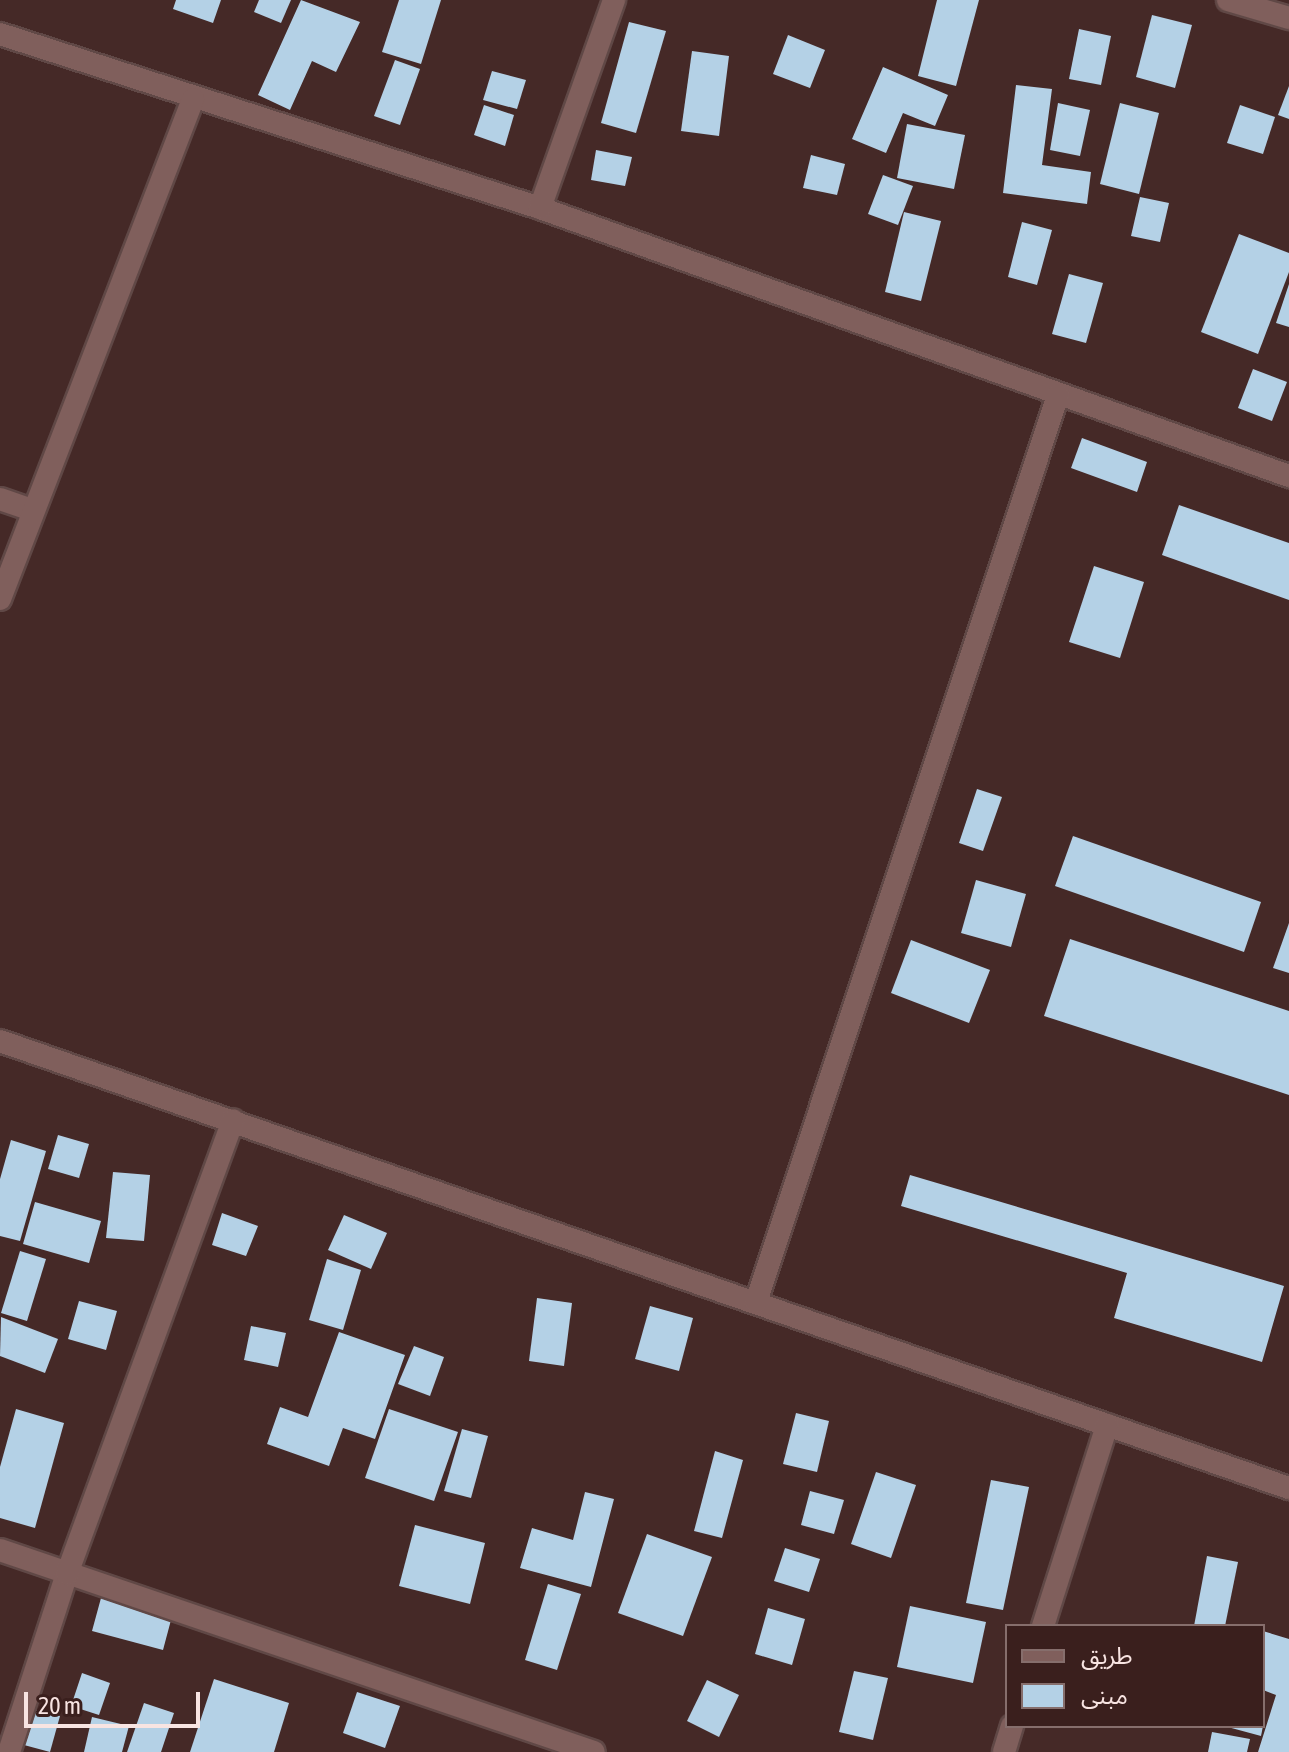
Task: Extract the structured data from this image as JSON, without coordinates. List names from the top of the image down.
{
  "legend": ["طريق", "مبنى"],
  "scale_bar": "20 m"
}
